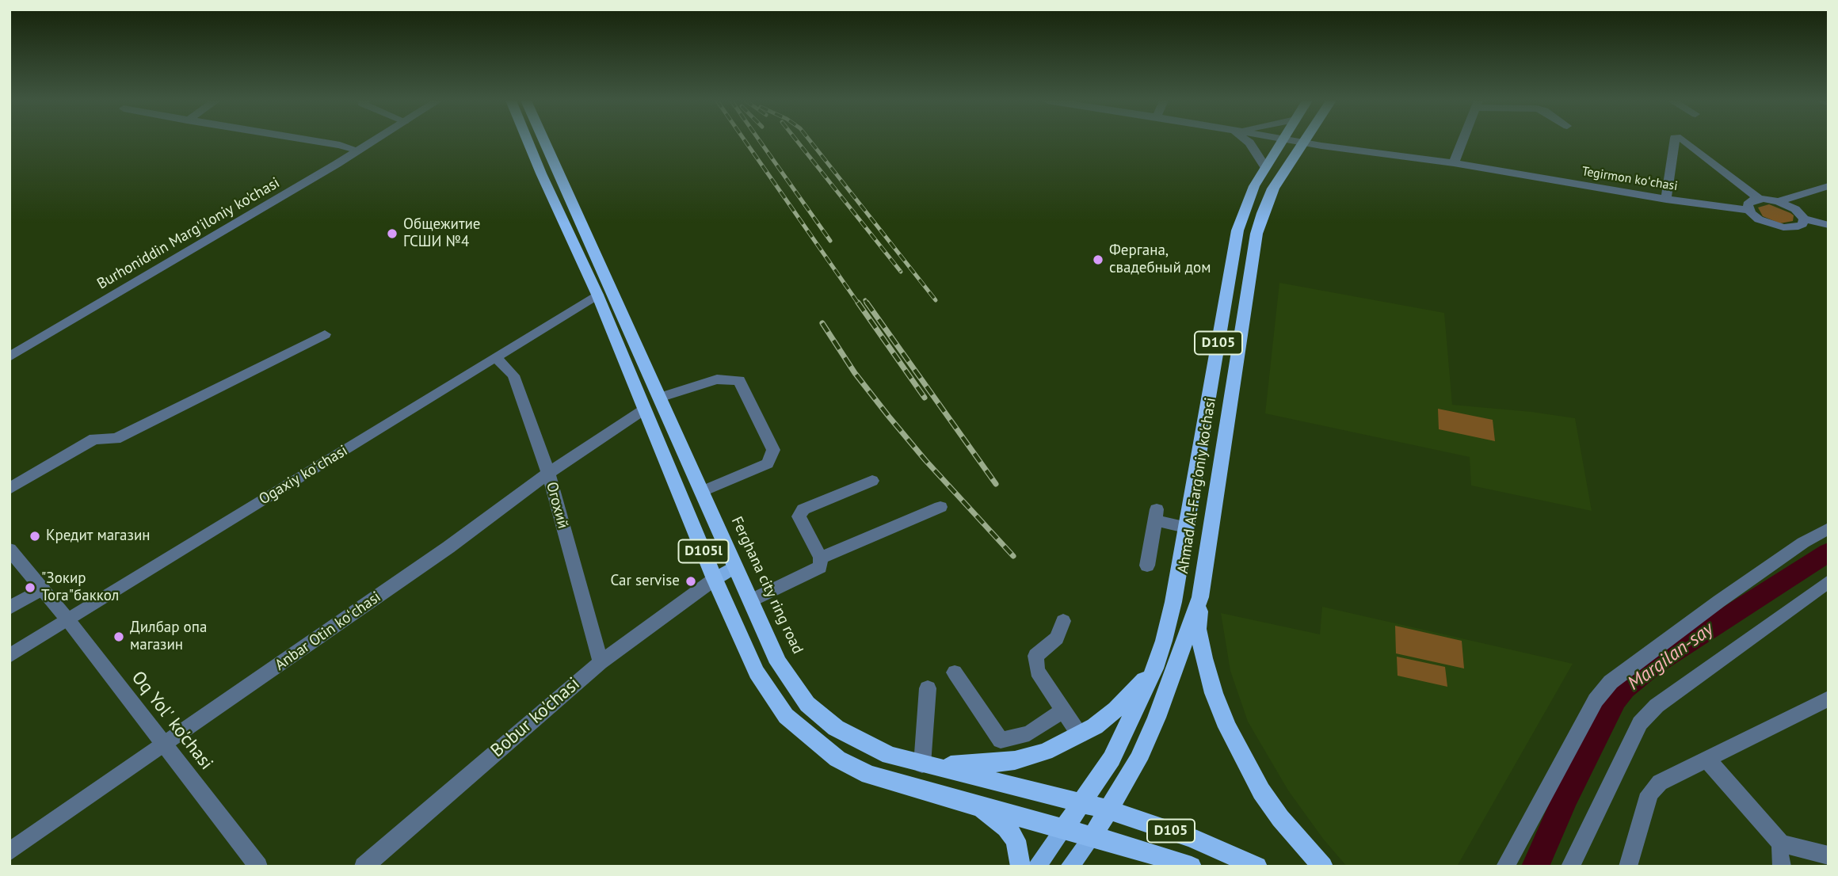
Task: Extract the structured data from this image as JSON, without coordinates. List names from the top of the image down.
{
  "streets": {
    "highway": [
      "D105",
      "Ahmad Al-Farg'oniy ko'chasi",
      "D105l",
      "Ferghana city ring road"
    ],
    "street": [
      "Tegirmon koʻchasi",
      "Burhoniddin Marg'iloniy ko'chasi",
      "Ogaxiy koʻchasi",
      "Огохий",
      "Anbar Otin koʻchasi",
      "Bobur ko'chasi",
      "Oq Yol' ko'chasi"
    ]
  },
  "crossings": [
    ["Tegirmon koʻchasi", "Ahmad Al-Farg'oniy ko'chasi"],
    ["D105", "Ahmad Al-Farg'oniy ko'chasi"],
    ["D105", "D105l"],
    ["D105", "Ferghana city ring road"],
    ["Ogaxiy koʻchasi", "Огохий"],
    ["Ogaxiy koʻchasi", "D105l"],
    ["Ogaxiy koʻchasi", "Oq Yol' ko'chasi"],
    ["Ahmad Al-Farg'oniy ko'chasi", "Ferghana city ring road"],
    ["Огохий", "Anbar Otin koʻchasi"],
    ["Огохий", "Bobur ko'chasi"],
    ["D105l", "Anbar Otin koʻchasi"],
    ["D105l", "Bobur ko'chasi"],
    ["Anbar Otin koʻchasi", "Oq Yol' ko'chasi"]
  ],
  "water": ["Margilan-say"],
  "places": [
    "Общежитие ГСШИ №4",
    "Фергана, свадебный дом",
    "Кредит магазин",
    "Car servise",
    "\"Зокир Тога\"баккол",
    "Дилбар опа магазин"
  ]
}
